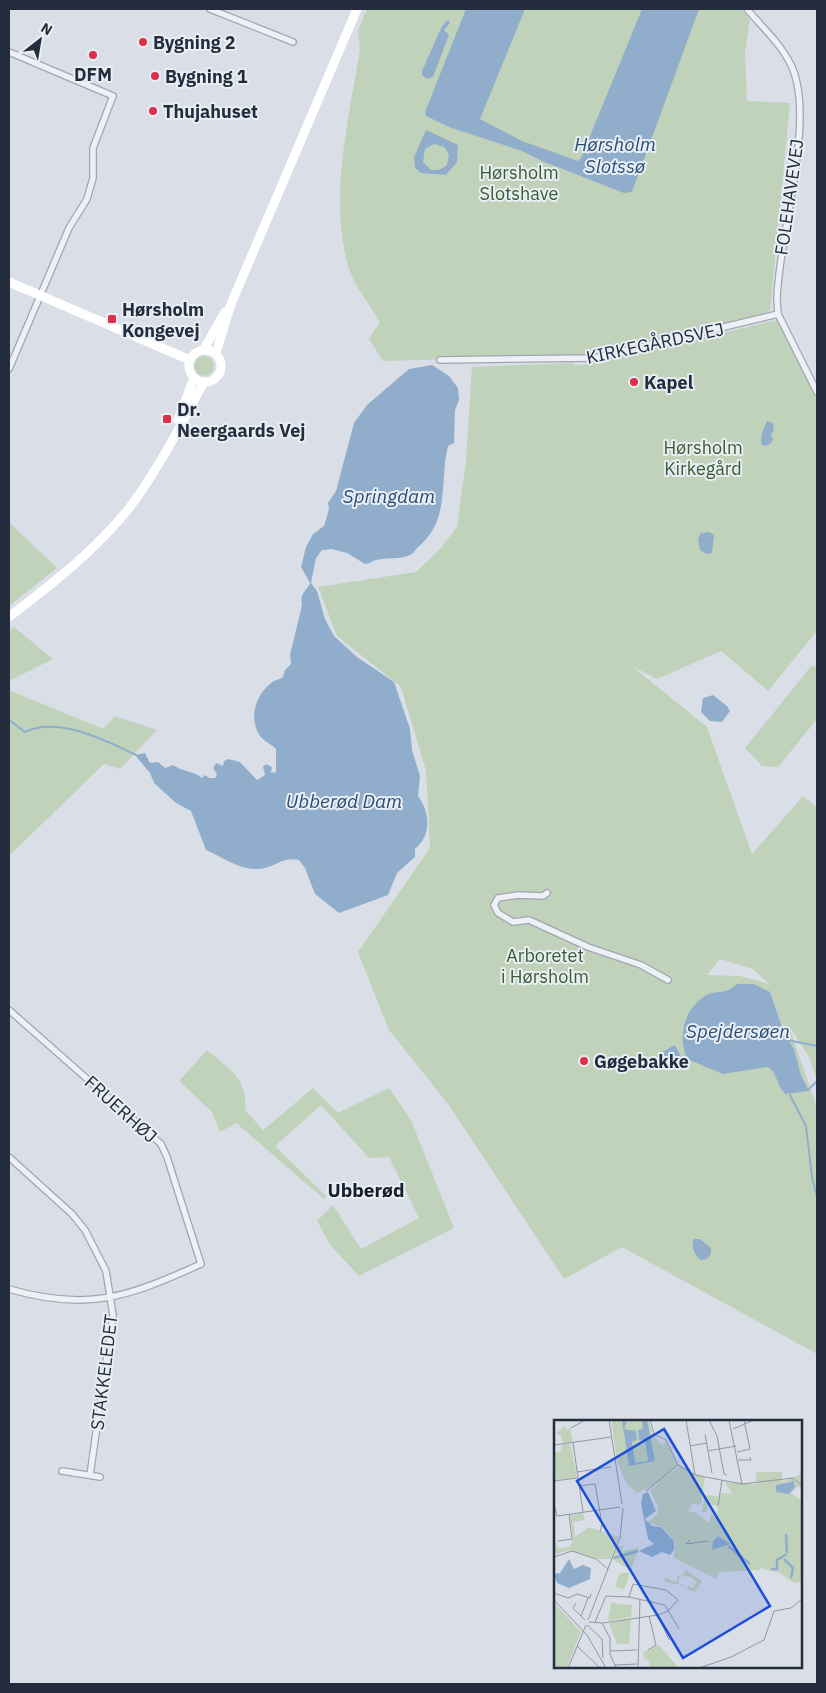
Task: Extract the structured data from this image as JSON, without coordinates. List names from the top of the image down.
{
  "streets": {
    "street": [
      "FOLEHAVEVEJ",
      "KIRKEGÅRDSVEJ",
      "FRUERHØJ",
      "STAKKELEDET"
    ]
  },
  "crossings": [
    ["FOLEHAVEVEJ", "KIRKEGÅRDSVEJ"],
    ["FRUERHØJ", "STAKKELEDET"]
  ],
  "districts": ["Ubberød"],
  "water": [
    "Hørsholm Slotssø",
    "Springdam",
    "Ubberød Dam",
    "Spejdersøen"
  ],
  "parks": ["Hørsholm Slotshave", "Hørsholm Kirkegård", "Arboretet i Hørsholm"],
  "places": {
    "other": [
      "Bygning 2",
      "DFM",
      "Bygning 1",
      "Thujahuset",
      "Kapel",
      "Gøgebakke"
    ],
    "transit": ["Hørsholm Kongevej", "Dr. Neergaards Vej"]
  },
  "north": "top right"
}
